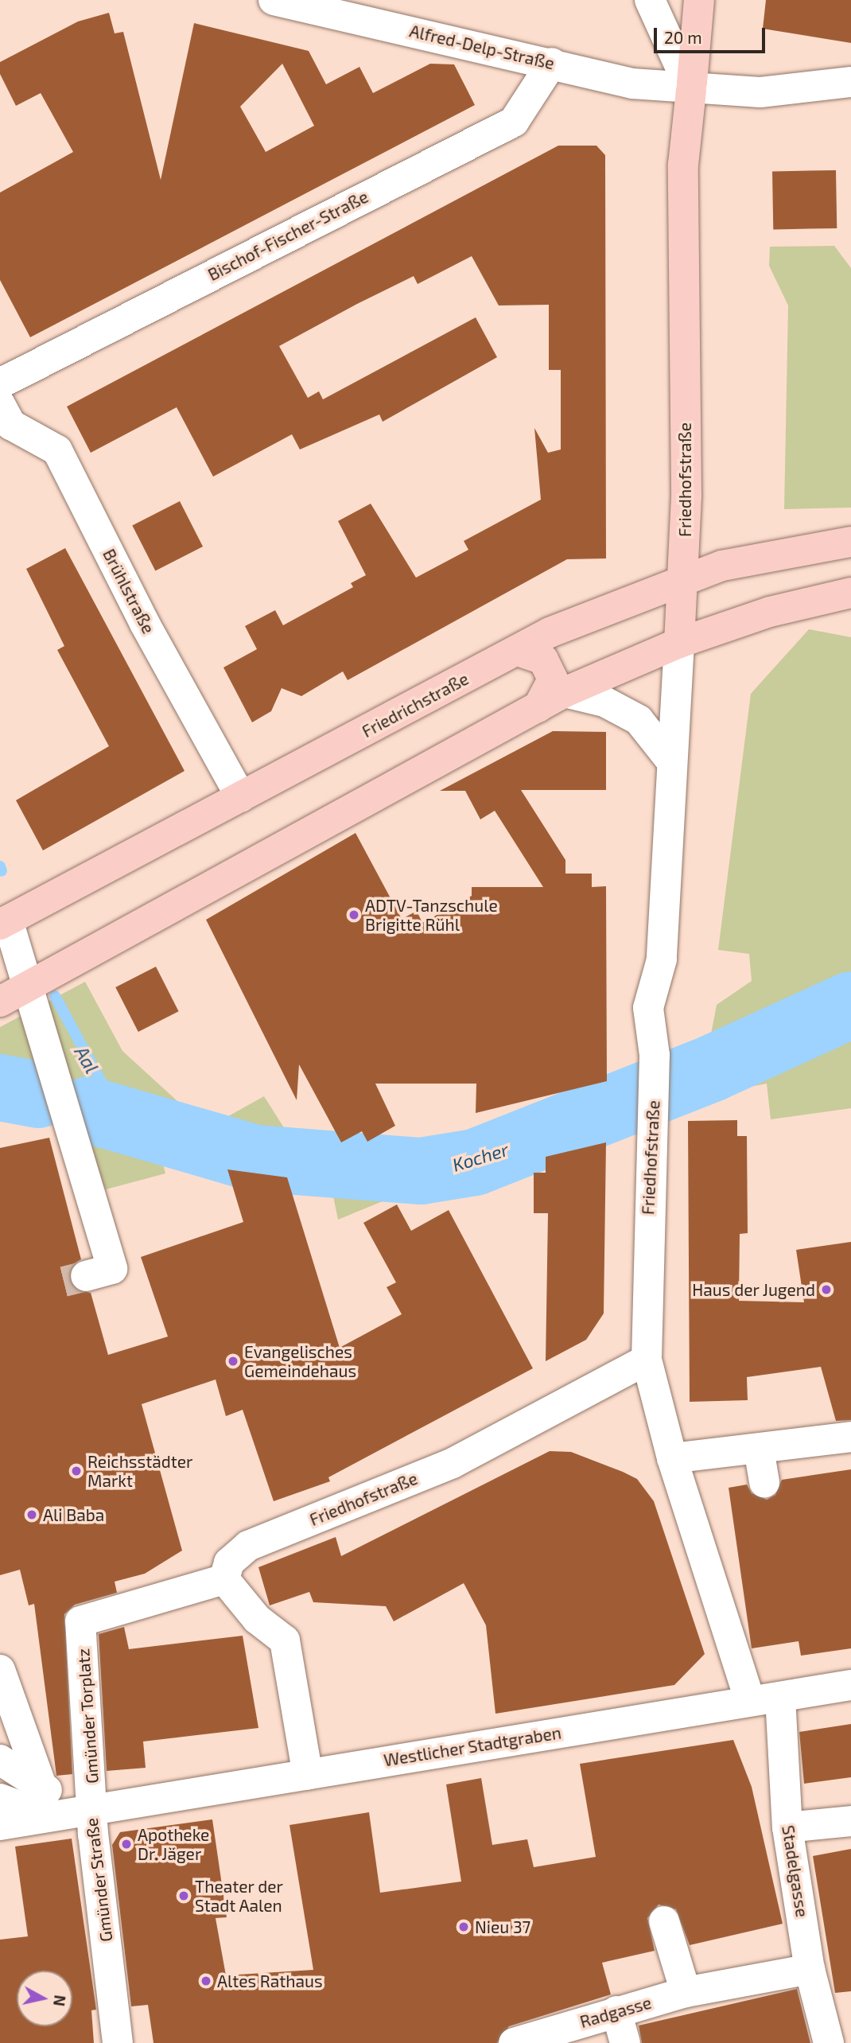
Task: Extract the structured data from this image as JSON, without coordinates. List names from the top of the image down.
{
  "streets": {
    "main road": ["Friedhofstraße", "Friedrichstraße"],
    "street": [
      "Alfred-Delp-Straße",
      "Bischof-Fischer-Straße",
      "Brühlstraße",
      "Gmünder Torplatz",
      "Westlicher Stadtgraben",
      "Stadelgasse",
      "Gmünder Straße",
      "Radgasse"
    ]
  },
  "crossings": [
    ["Alfred-Delp-Straße", "Bischof-Fischer-Straße"],
    ["Alfred-Delp-Straße", "Friedhofstraße"],
    ["Friedhofstraße", "Friedrichstraße"],
    ["Friedhofstraße", "Gmünder Torplatz"],
    ["Friedhofstraße", "Westlicher Stadtgraben"],
    ["Brühlstraße", "Friedrichstraße"],
    ["Gmünder Torplatz", "Westlicher Stadtgraben"],
    ["Gmünder Torplatz", "Gmünder Straße"],
    ["Westlicher Stadtgraben", "Stadelgasse"],
    ["Westlicher Stadtgraben", "Gmünder Straße"],
    ["Stadelgasse", "Radgasse"]
  ],
  "water": ["Aal", "Kocher"],
  "places": [
    "ADTV-Tanzschule Brigitte Rühl",
    "Haus der Jugend",
    "Evangelisches Gemeindehaus",
    "Reichsstädter Markt",
    "Ali Baba",
    "Apotheke Dr. Jäger",
    "Theater der Stadt Aalen",
    "Nieu 37",
    "Altes Rathaus"
  ],
  "scale_bar": "20 m",
  "north": "right"
}
